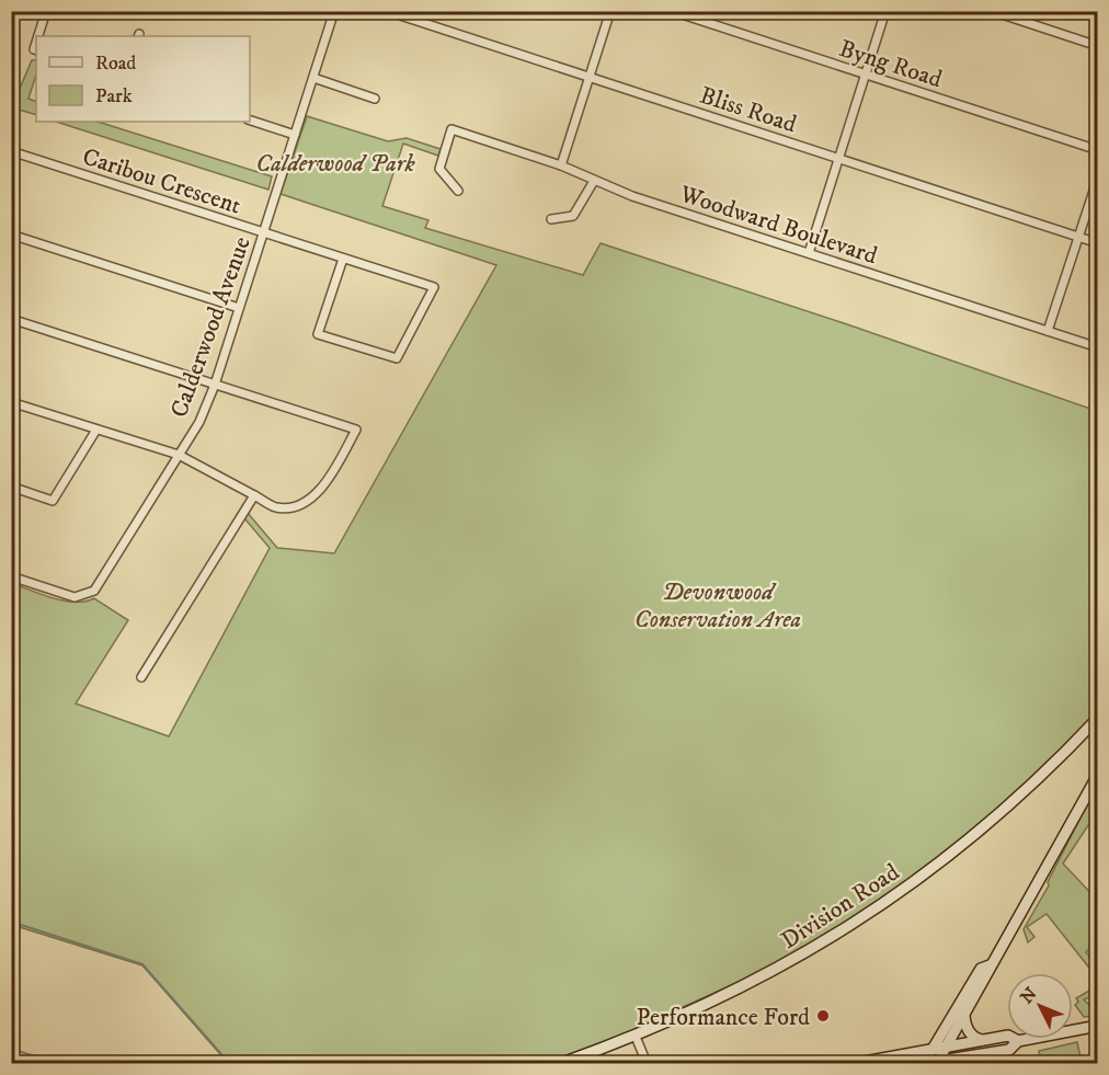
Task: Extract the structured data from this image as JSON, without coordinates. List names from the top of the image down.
{
  "streets": {
    "main road": ["Division Road"],
    "street": [
      "Byng Road",
      "Bliss Road",
      "Caribou Crescent",
      "Woodward Boulevard",
      "Calderwood Avenue"
    ]
  },
  "crossings": [
    ["Caribou Crescent", "Calderwood Avenue"]
  ],
  "parks": ["Calderwood Park", "Devonwood Conservation Area"],
  "places": ["Performance Ford"],
  "legend": ["Road", "Park"],
  "north": "top left"
}
